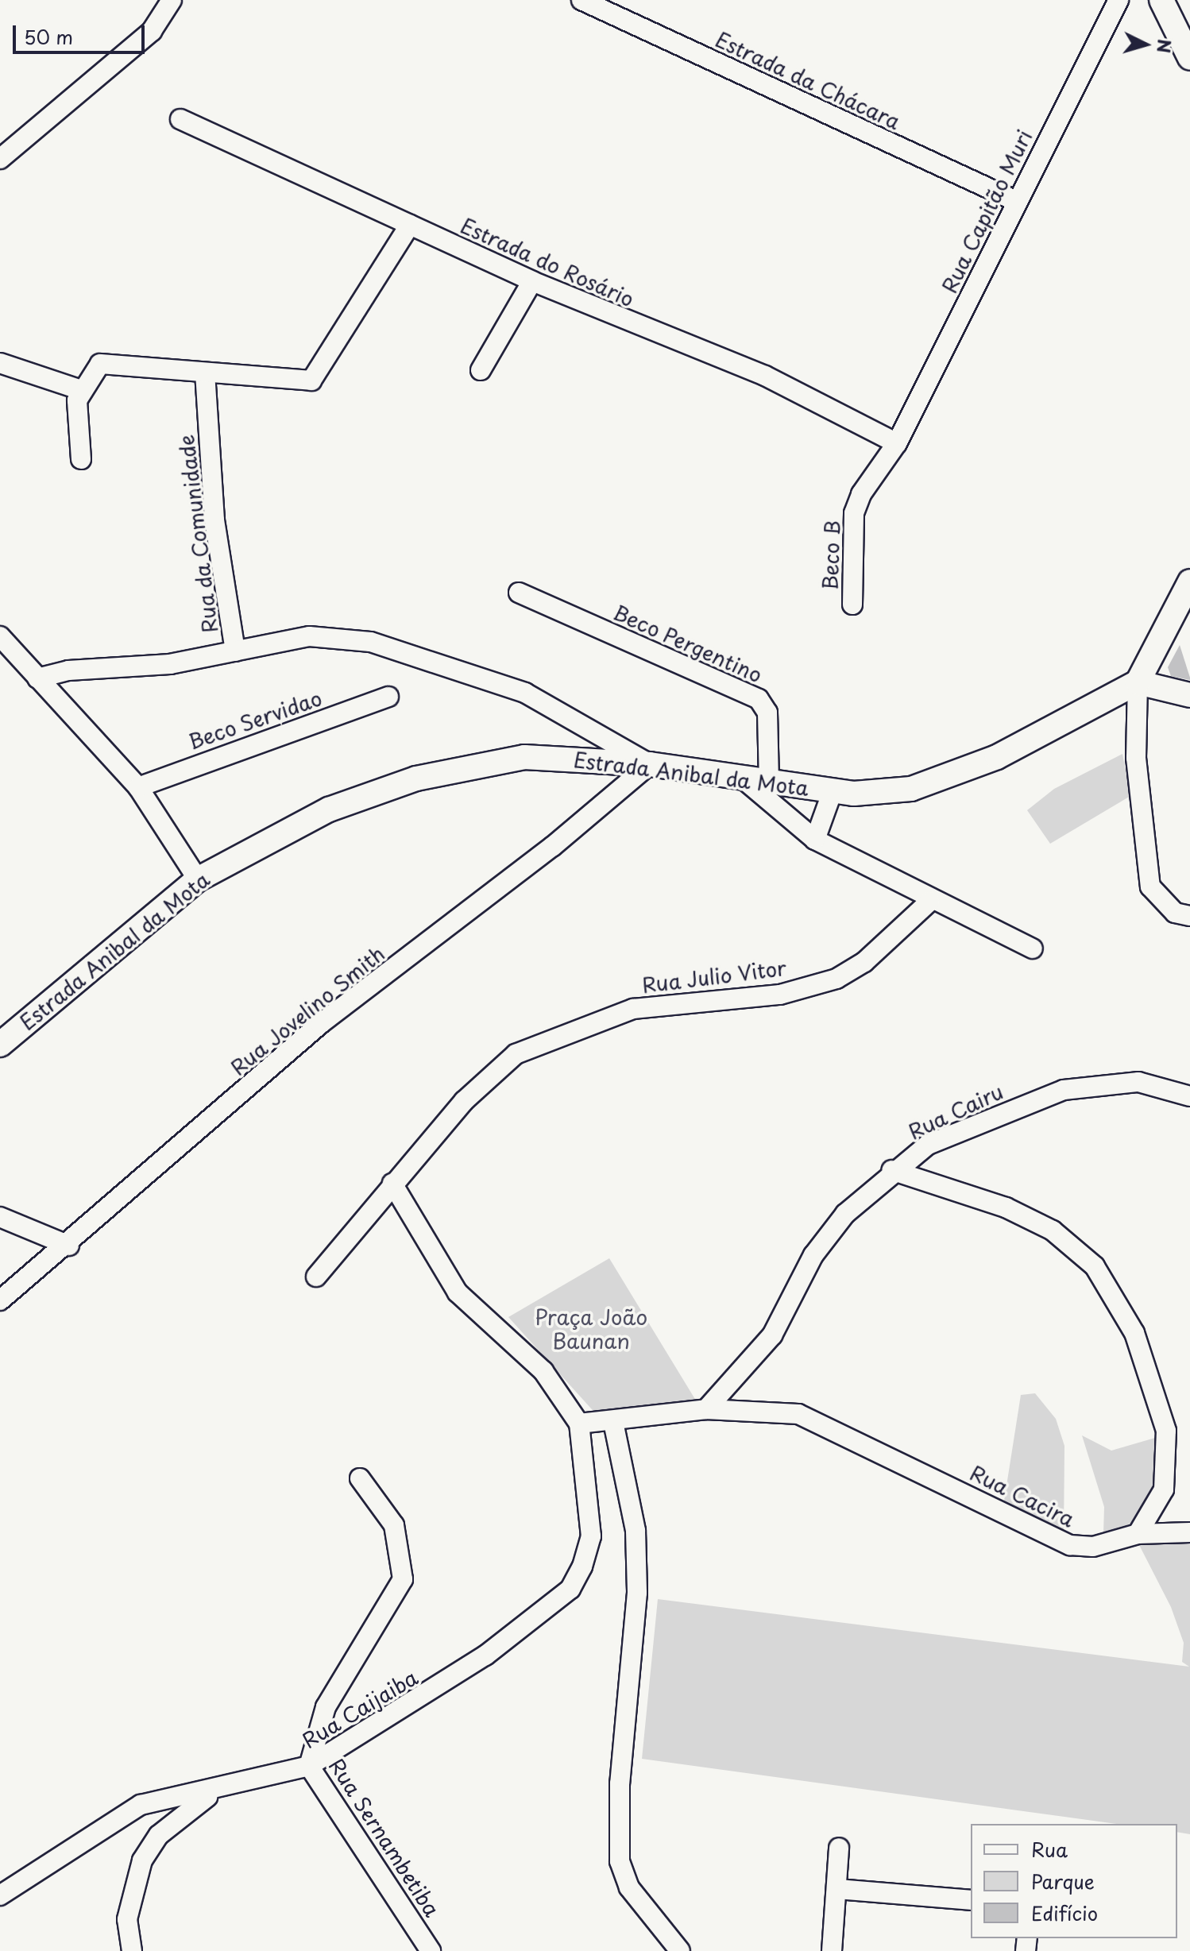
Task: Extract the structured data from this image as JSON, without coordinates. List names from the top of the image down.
{
  "streets": {
    "street": [
      "Estrada da Chácara",
      "Rua Capitão Muri",
      "Estrada do Rosário",
      "Rua da Comunidade",
      "Beco B",
      "Beco Pergentino",
      "Beco Servidao",
      "Estrada Anibal da Mota",
      "Rua Julio Vitor",
      "Rua Jovelino Smith",
      "Rua Cairu",
      "Rua Cacira",
      "Rua Caijaiba",
      "Rua Sernambetiba"
    ]
  },
  "crossings": [
    ["Estrada da Chácara", "Rua Capitão Muri"],
    ["Rua Capitão Muri", "Estrada do Rosário"],
    ["Rua Capitão Muri", "Beco B"],
    ["Estrada do Rosário", "Beco B"],
    ["Beco Pergentino", "Estrada Anibal da Mota"],
    ["Estrada Anibal da Mota", "Rua Jovelino Smith"],
    ["Rua Cairu", "Rua Cacira"],
    ["Rua Cacira", "Rua Caijaiba"],
    ["Rua Caijaiba", "Rua Sernambetiba"]
  ],
  "parks": ["Praça João Baunan"],
  "legend": ["Rua", "Parque", "Edifício"],
  "scale_bar": "50 m",
  "north": "right"
}
